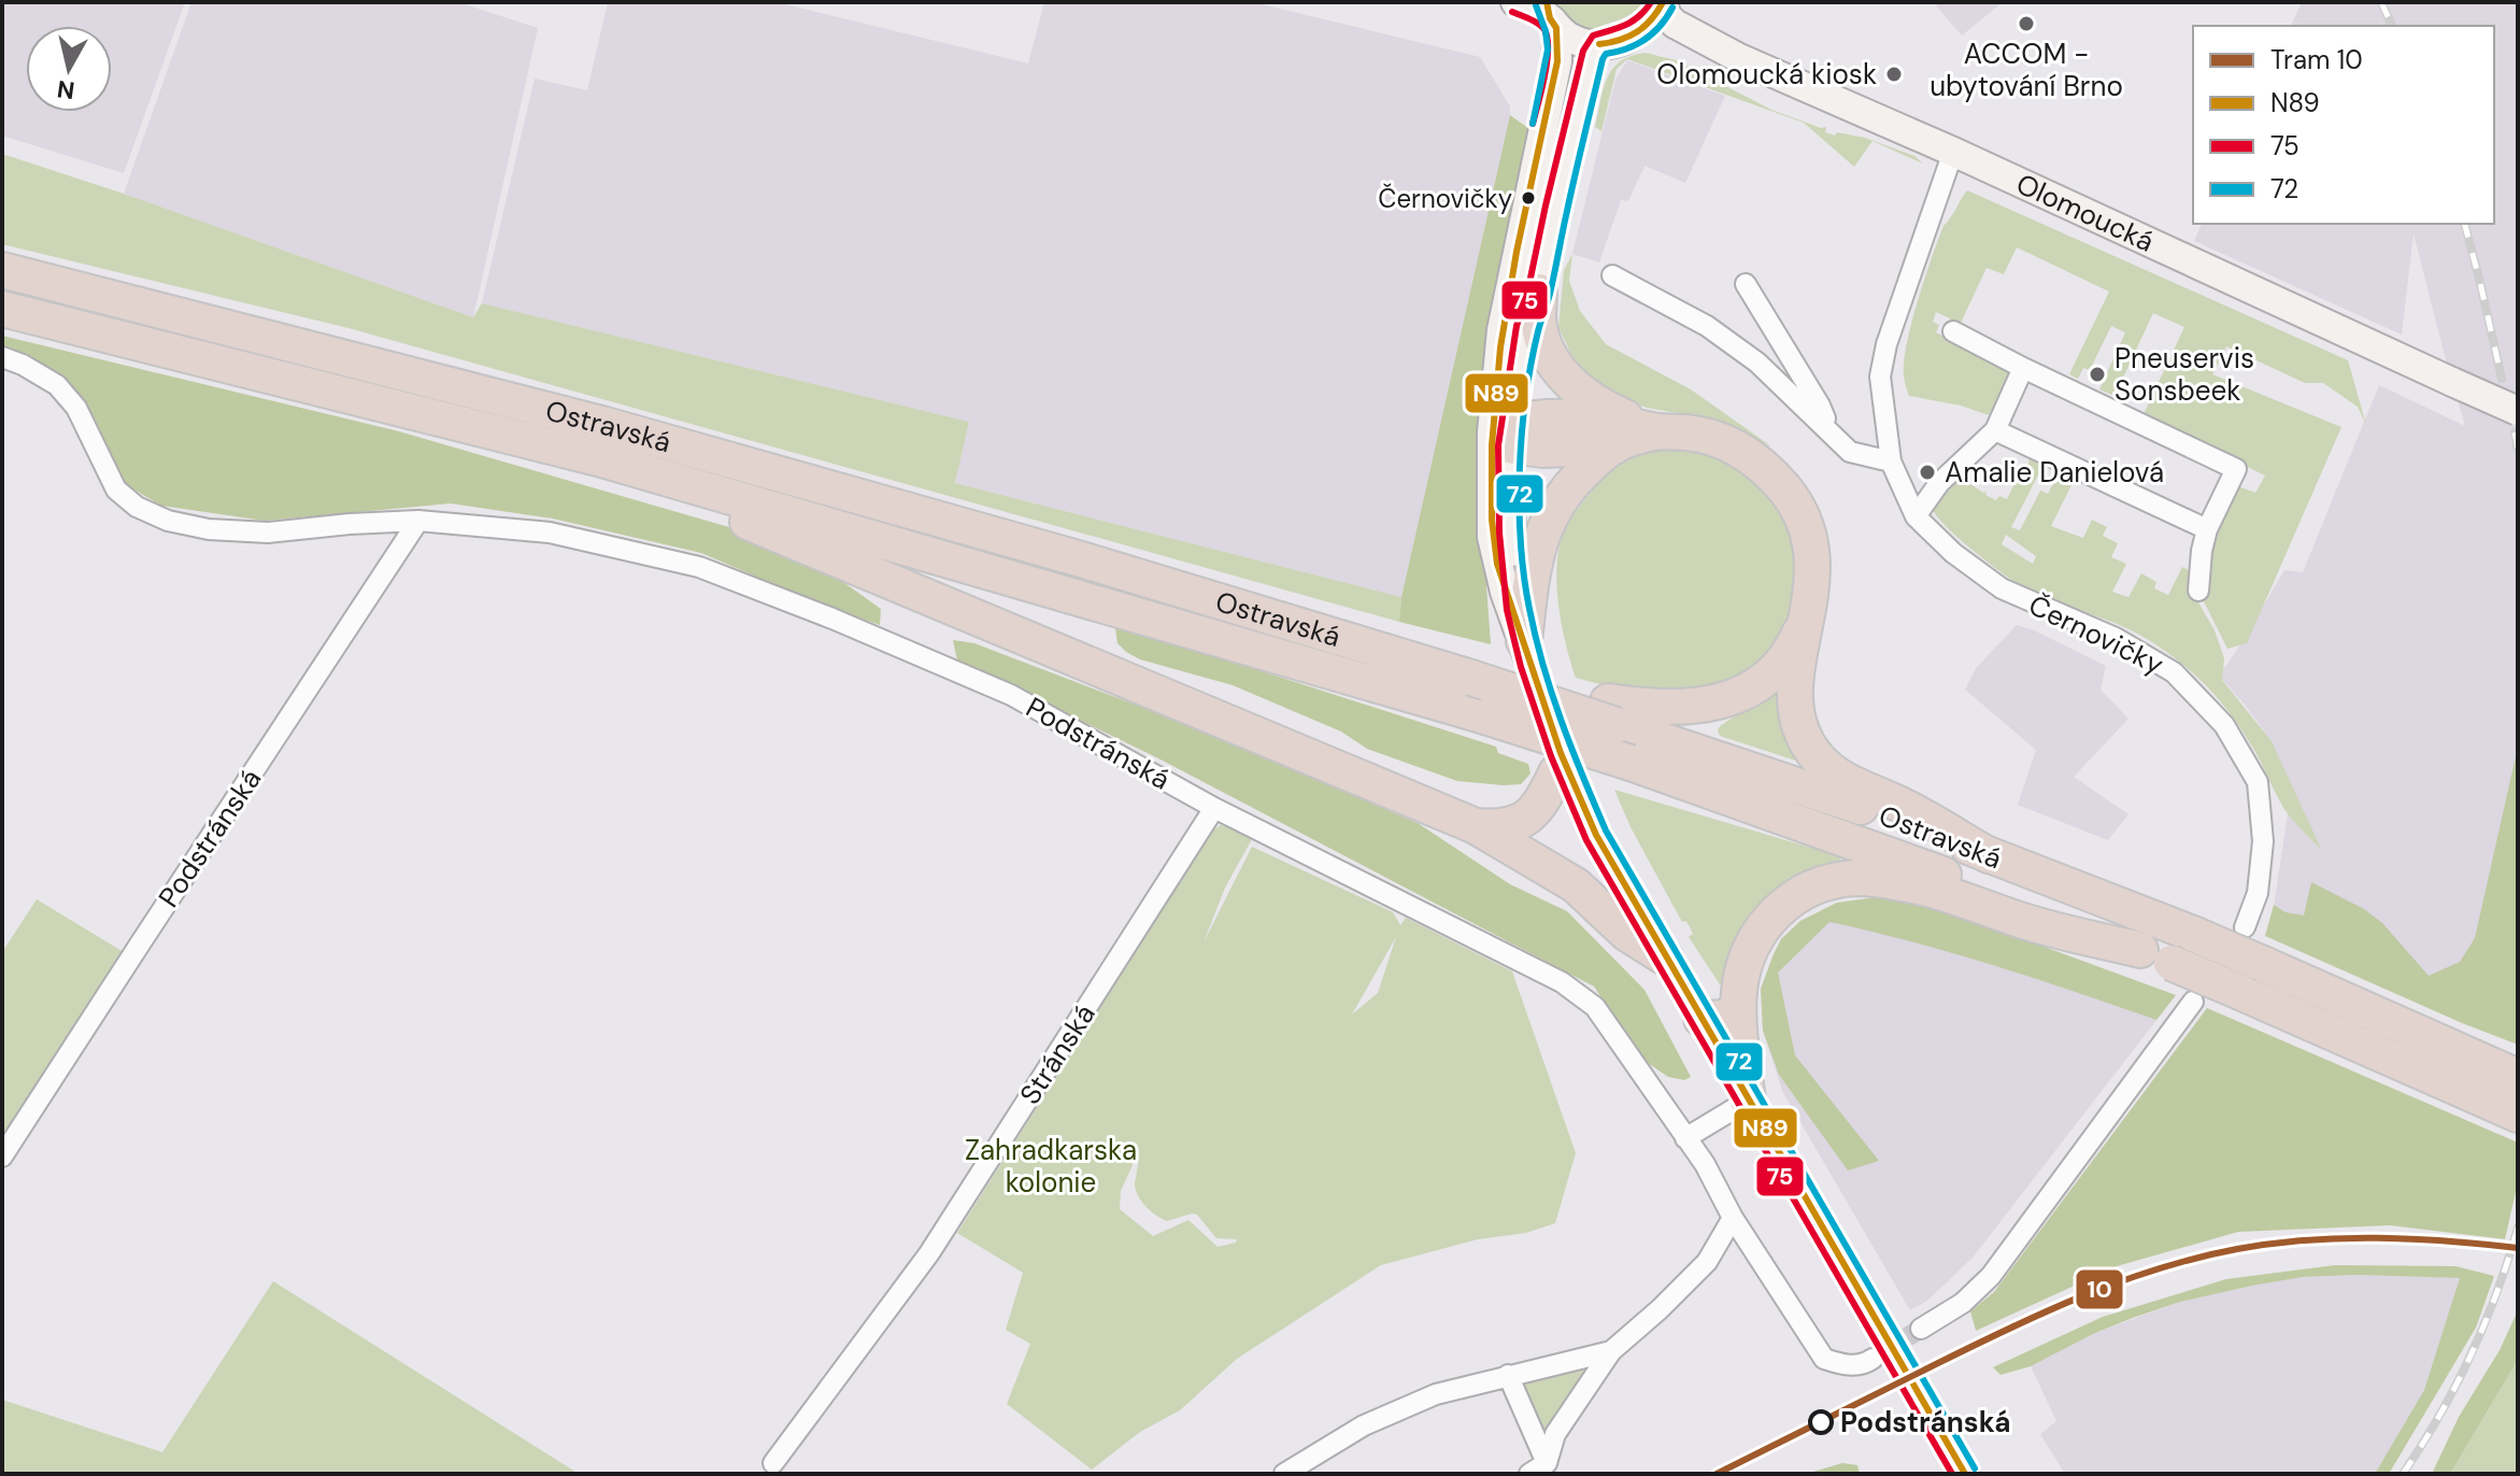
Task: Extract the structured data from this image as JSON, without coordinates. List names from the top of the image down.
{
  "streets": {
    "highway": ["Ostravská"],
    "main road": ["Olomoucká"],
    "street": ["Černovičky", "Podstránská", "Stránská"]
  },
  "crossings": [
    ["Olomoucká", "Černovičky"],
    ["Podstránská", "Stránská"]
  ],
  "parks": ["Zahradkarska kolonie"],
  "places": [
    "ACCOM - ubytování Brno",
    "Olomoucká kiosk",
    "Černovičky",
    "Pneuservis Sonsbeek",
    "Amalie Danielová",
    "Podstránská"
  ],
  "lines": [
    "transit line N89",
    "transit line 75",
    "transit line 72",
    "tram line 10"
  ],
  "legend": [
    "Tram 10",
    "N89",
    "75",
    "72"
  ],
  "north": "bottom"
}
